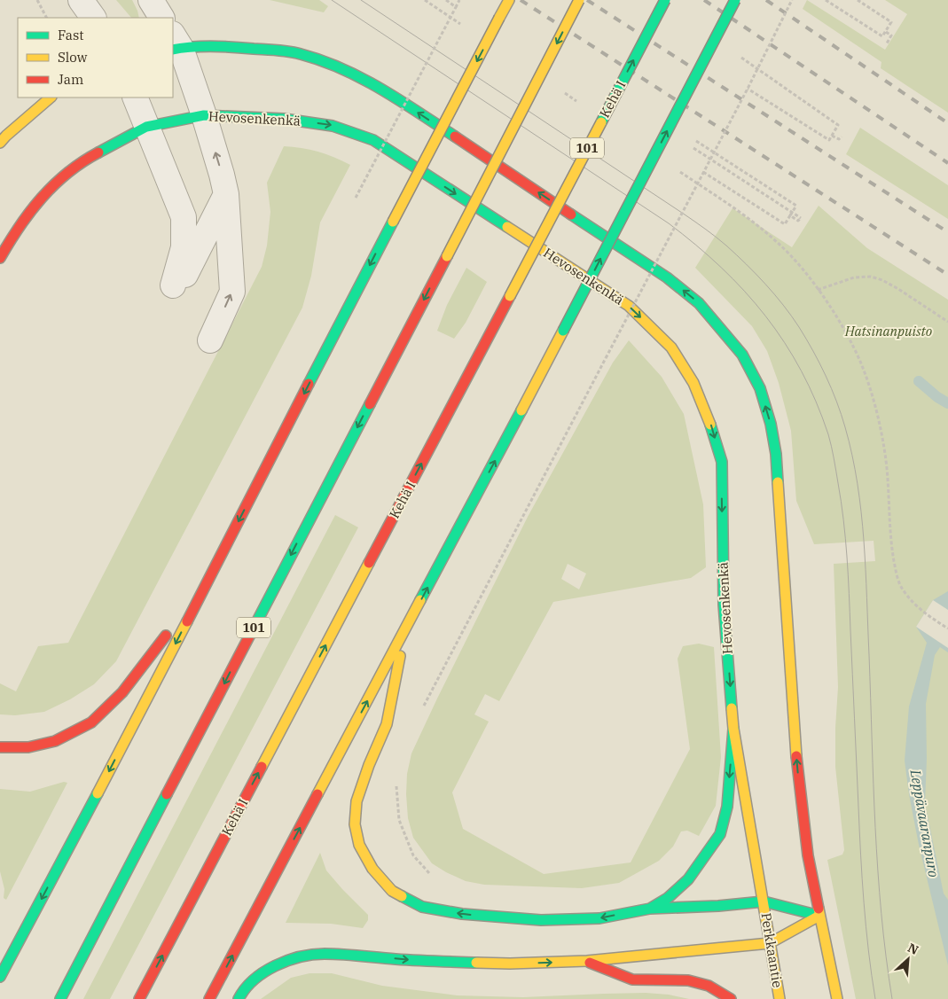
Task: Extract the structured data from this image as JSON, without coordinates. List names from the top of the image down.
{
  "streets": {
    "main road": [
      "Kehä I",
      "Hevosenkenkä",
      "101",
      "Perkkaantie"
    ]
  },
  "crossings": [
    ["Hevosenkenkä", "Perkkaantie"]
  ],
  "one_way": ["Hevosenkenkä"],
  "water": ["Leppävaaranpuro"],
  "parks": ["Hatsinanpuisto"],
  "legend": ["Fast", "Slow", "Jam"],
  "north": "top right"
}
